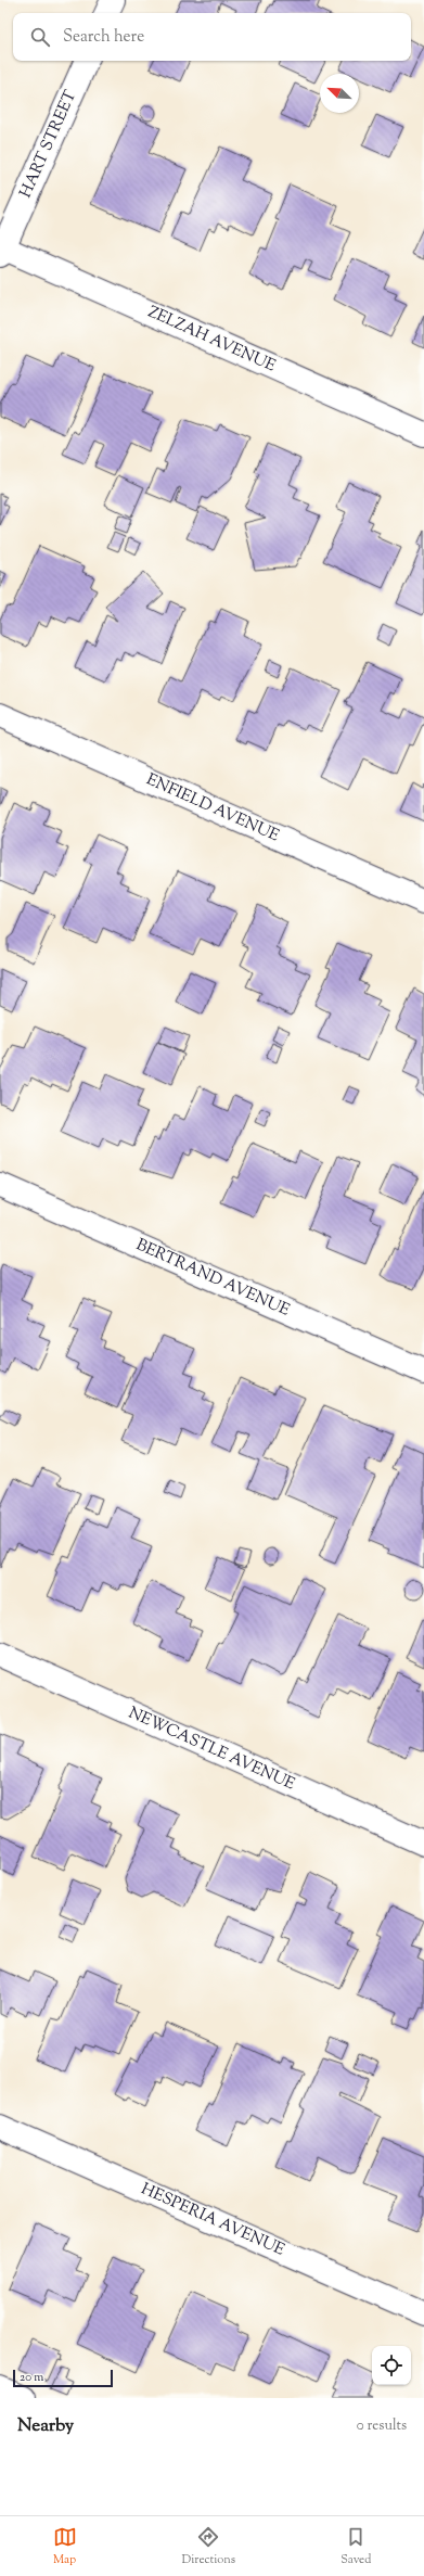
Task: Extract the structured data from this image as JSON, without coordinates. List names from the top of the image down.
{
  "streets": {
    "street": [
      "HART STREET",
      "ZELZAH AVENUE",
      "ENFIELD AVENUE",
      "BERTRAND AVENUE",
      "NEWCASTLE AVENUE",
      "HESPERIA AVENUE"
    ]
  },
  "crossings": [
    ["HART STREET", "ZELZAH AVENUE"]
  ],
  "scale_bar": "20 m",
  "north": "top left",
  "page": {
    "search": "Search here",
    "scale": "20 m",
    "heading": ["Nearby", "0 results"],
    "nav": ["Map", "Directions", "Saved"]
  }
}
